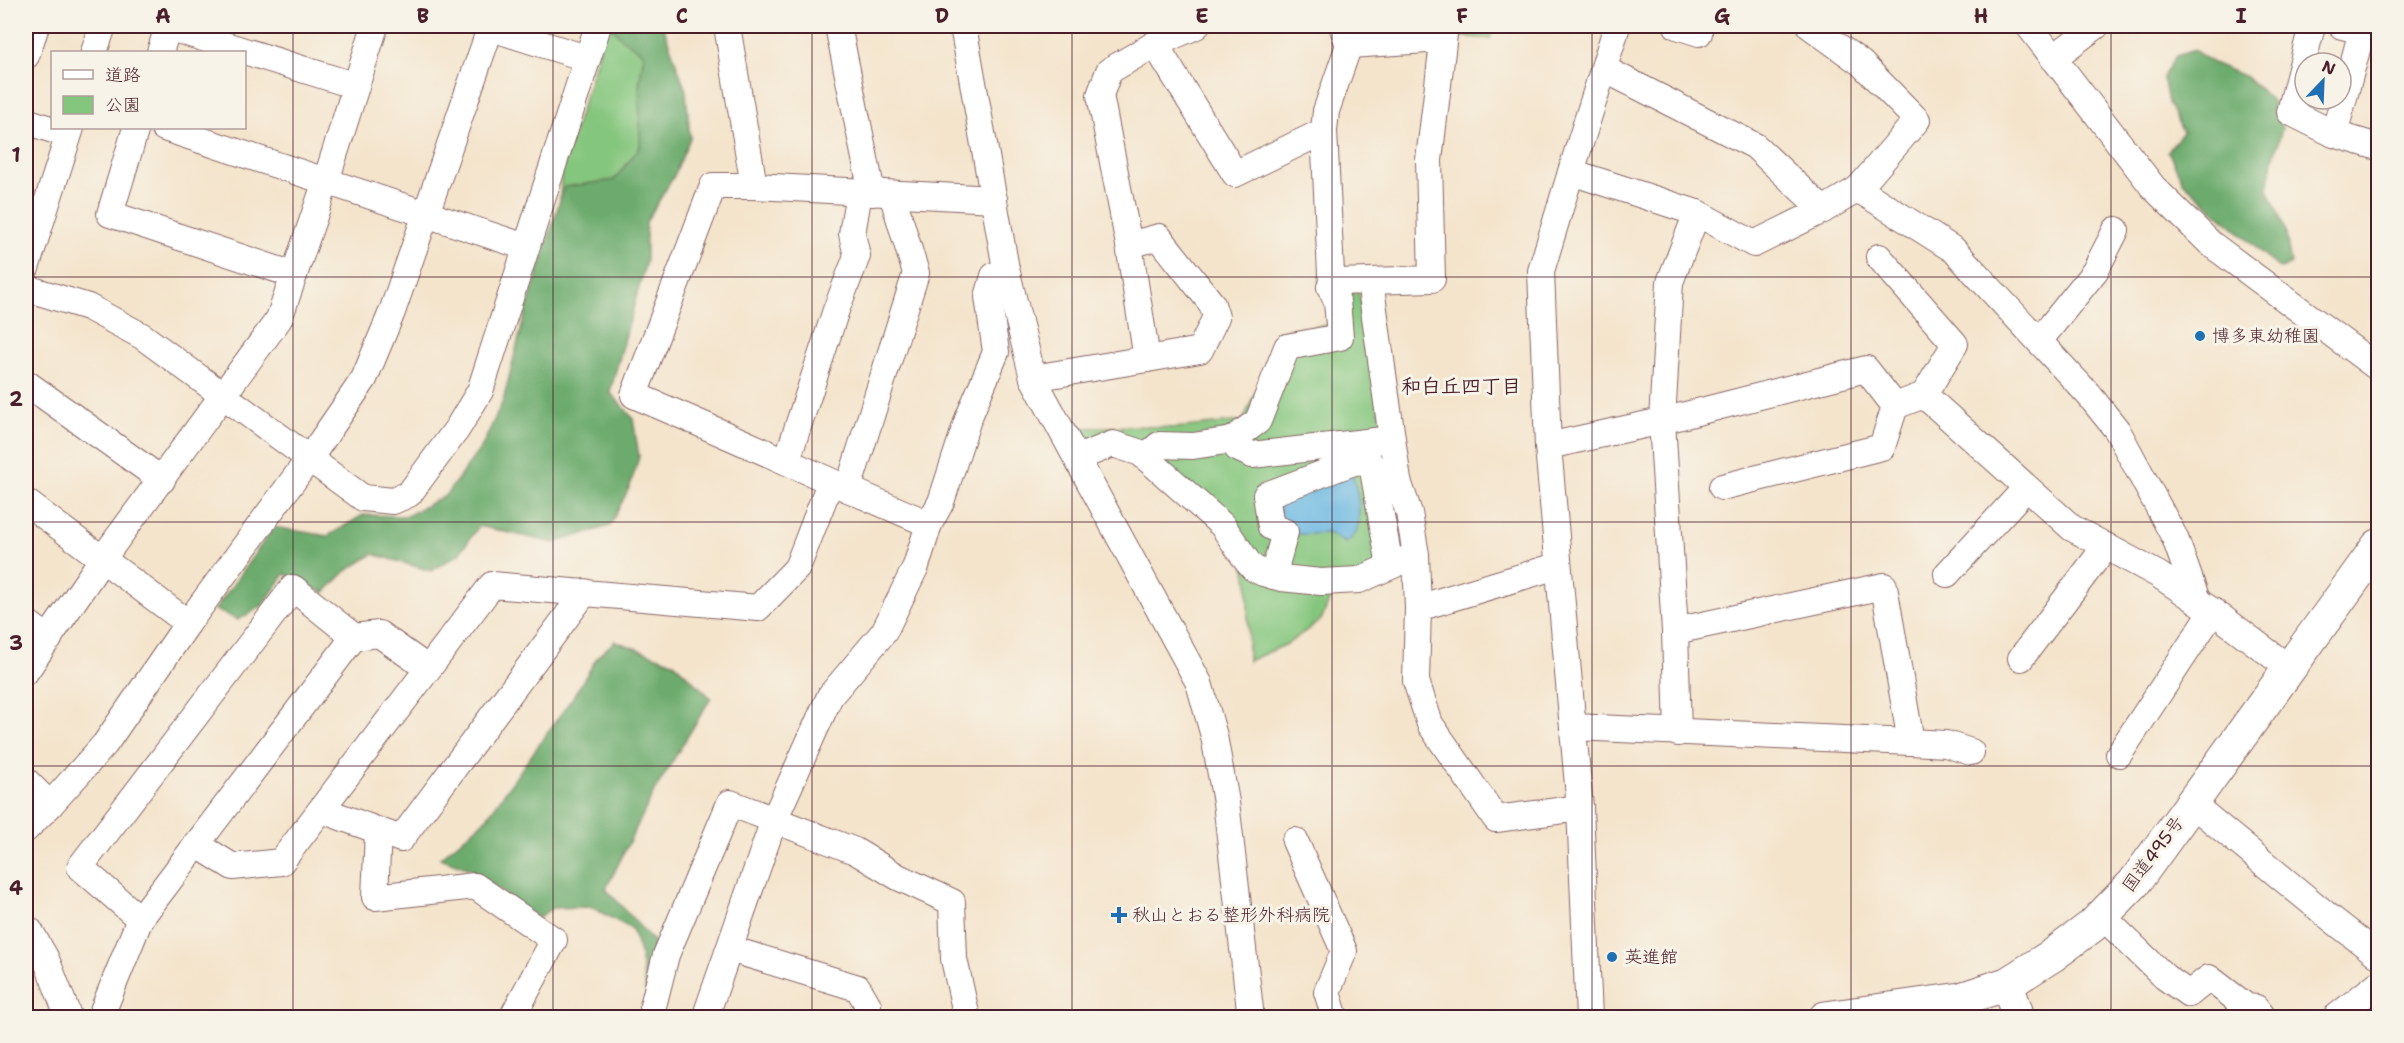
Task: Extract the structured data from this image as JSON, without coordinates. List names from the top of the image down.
{
  "streets": {
    "highway": ["国道495号"]
  },
  "districts": ["和白丘四丁目"],
  "places": {
    "other": ["博多東幼稚園", "英進館"],
    "health": ["秋山とおる整形外科病院"]
  },
  "legend": ["道路", "公園"],
  "north": "top right",
  "grid": {
    "columns": [
      "A",
      "B",
      "C",
      "D",
      "E",
      "F",
      "G",
      "H",
      "I"
    ],
    "rows": [
      "1",
      "2",
      "3",
      "4"
    ]
  }
}
